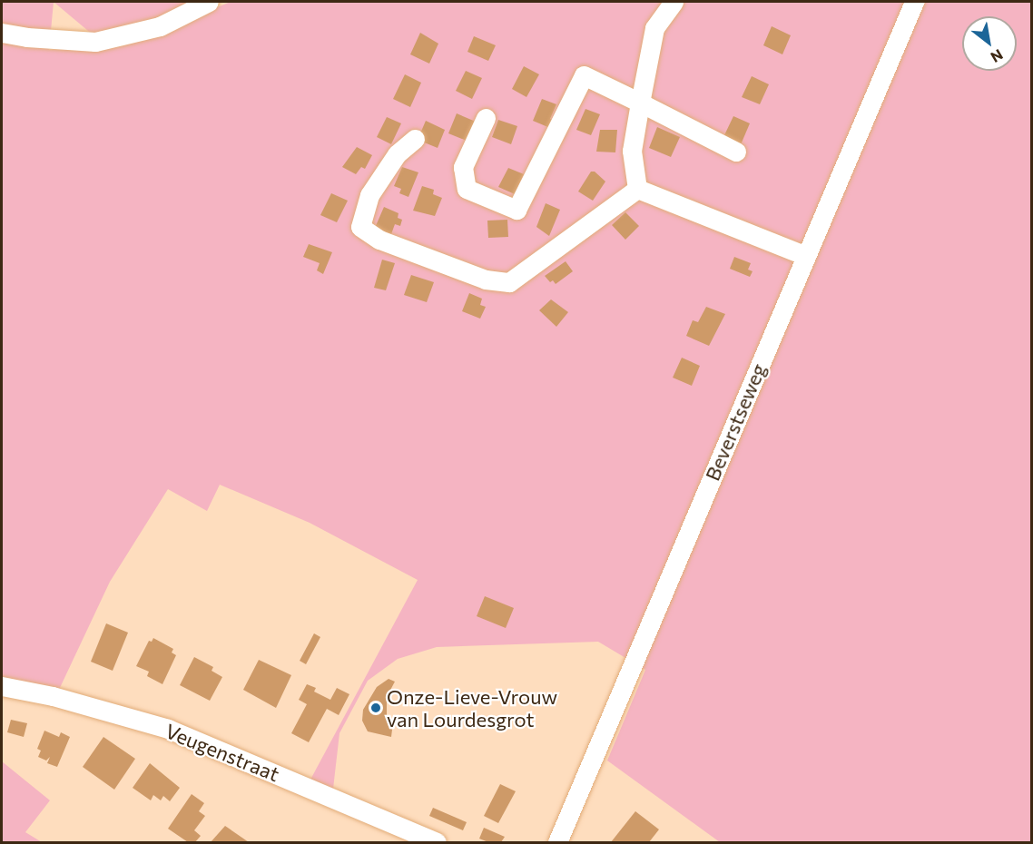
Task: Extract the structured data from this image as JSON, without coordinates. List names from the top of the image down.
{
  "streets": {
    "street": ["Beverstseweg", "Veugenstraat"]
  },
  "places": ["Onze-Lieve-Vrouw van Lourdesgrot"],
  "north": "bottom right"
}
